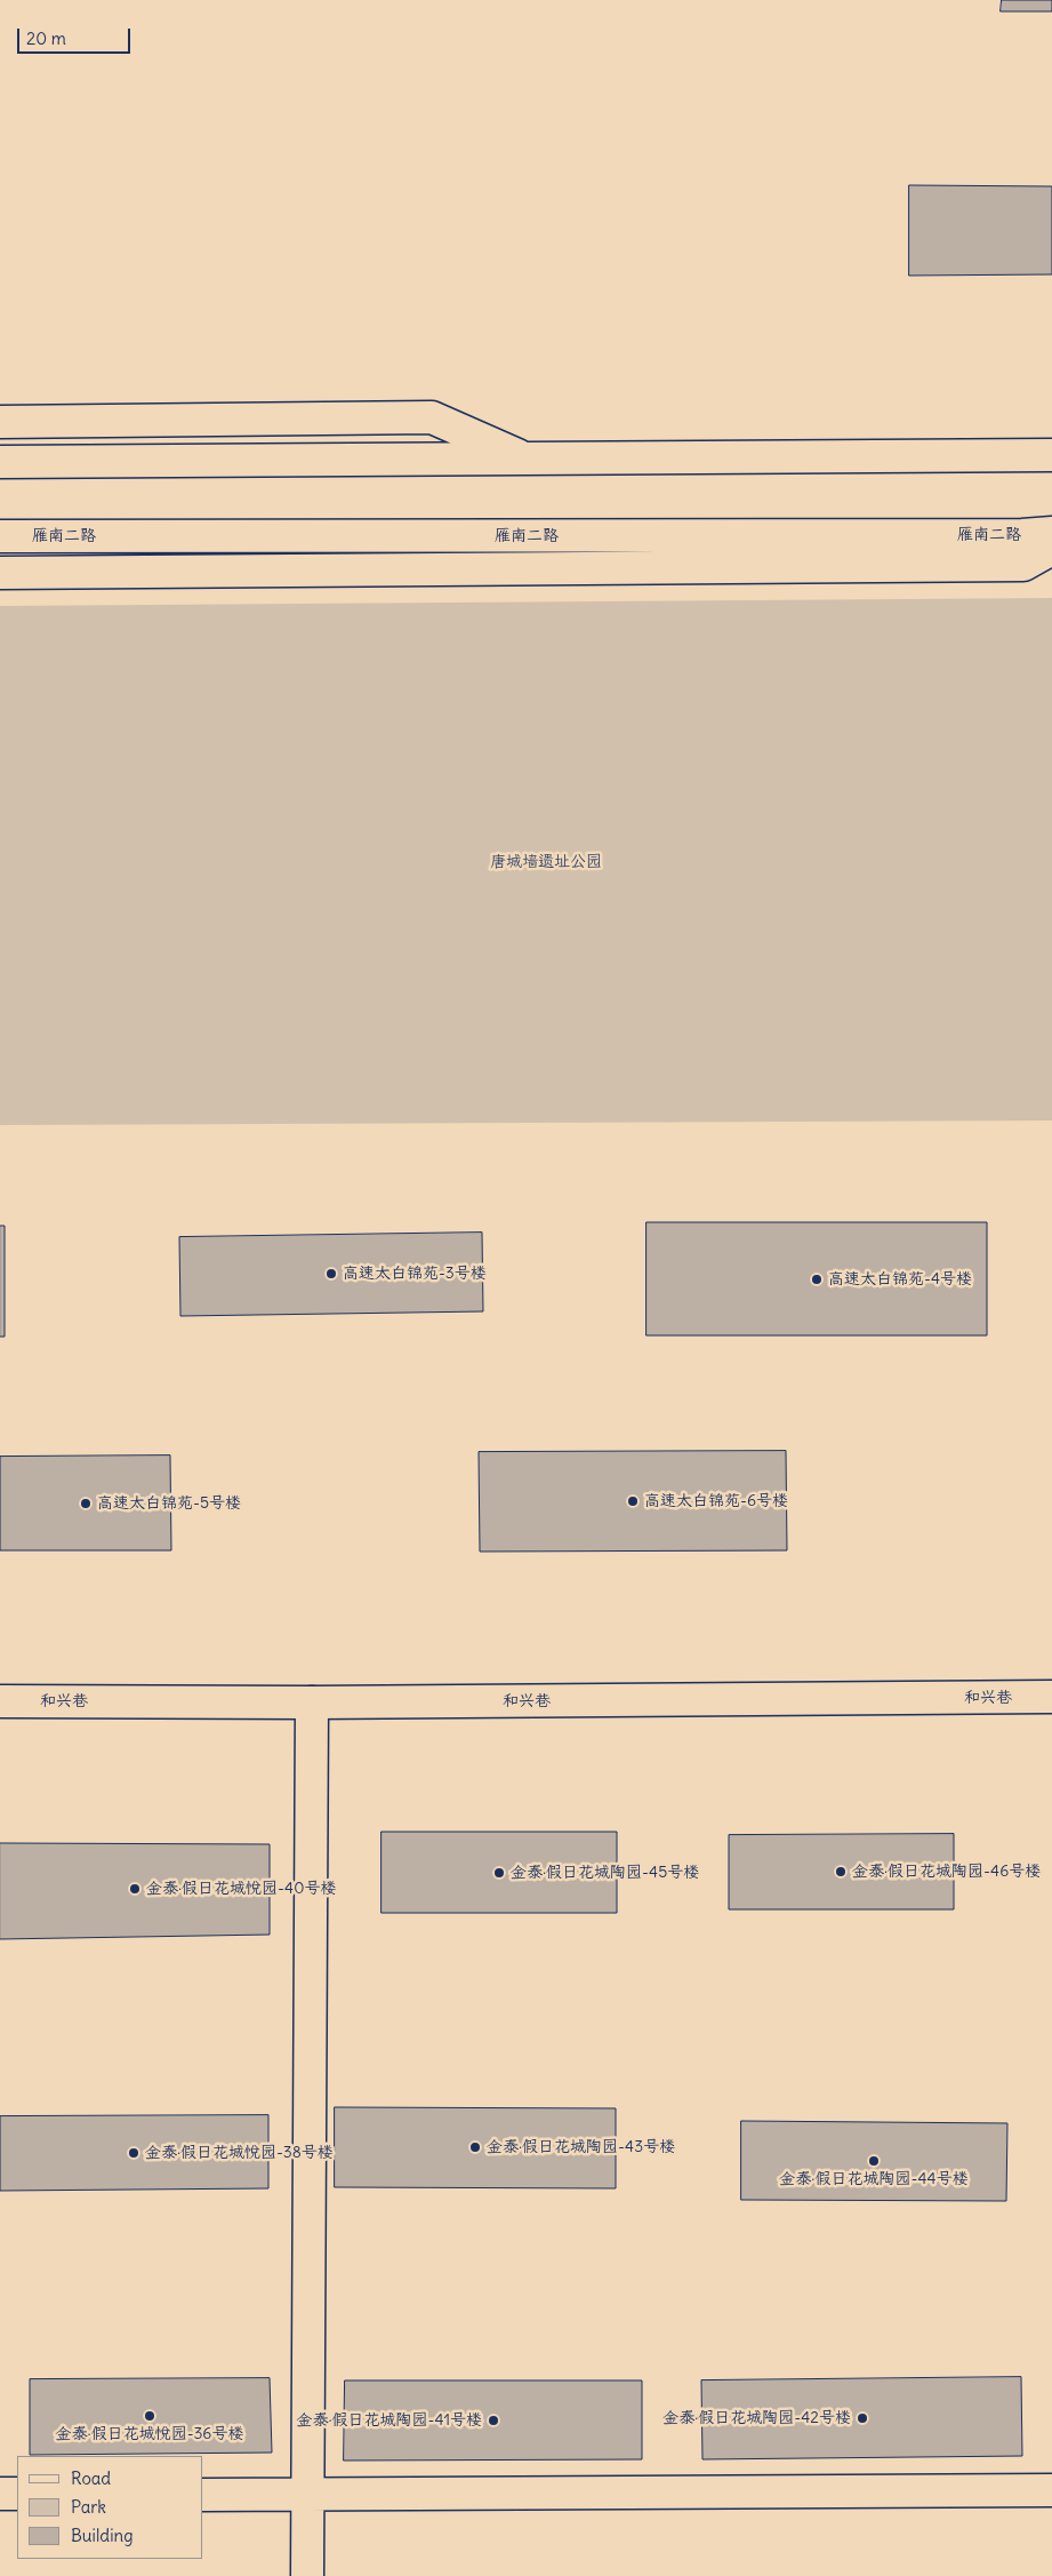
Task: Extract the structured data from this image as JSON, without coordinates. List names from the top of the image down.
{
  "streets": {
    "main road": ["雁南二路", "和兴巷"]
  },
  "parks": ["唐城墙遗址公园"],
  "places": [
    "高速太白锦苑-3号楼",
    "高速太白锦苑-4号楼",
    "高速太白锦苑-6号楼",
    "高速太白锦苑-5号楼",
    "金泰·假日花城陶园-46号楼",
    "金泰·假日花城陶园-45号楼",
    "金泰·假日花城悦园-40号楼",
    "金泰·假日花城陶园-43号楼",
    "金泰·假日花城悦园-38号楼",
    "金泰·假日花城陶园-44号楼",
    "金泰·假日花城悦园-36号楼",
    "金泰·假日花城陶园-42号楼",
    "金泰·假日花城陶园-41号楼"
  ],
  "legend": ["Road", "Park", "Building"],
  "scale_bar": "20 m"
}
